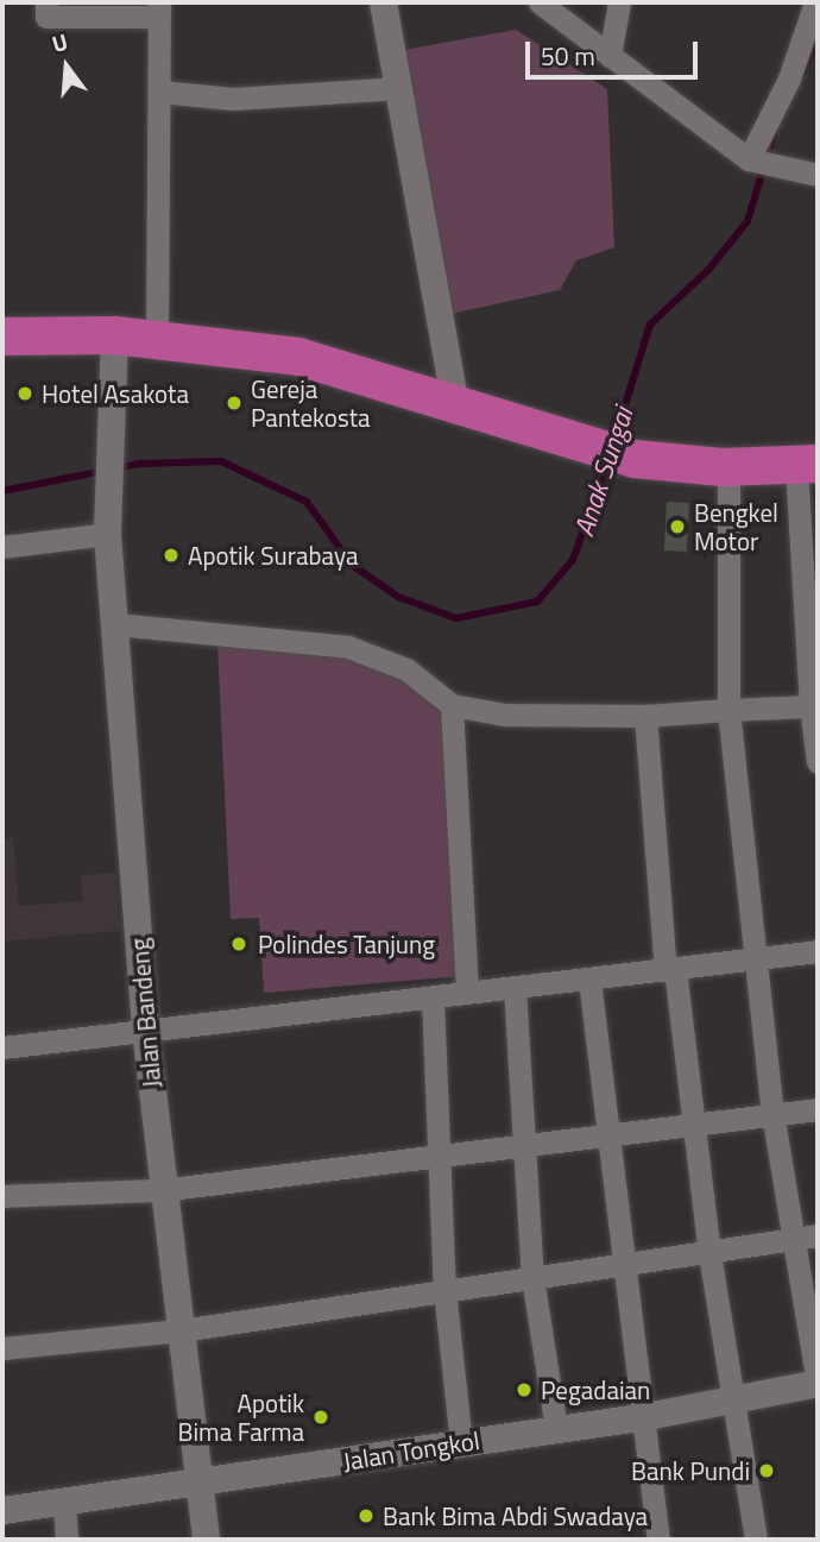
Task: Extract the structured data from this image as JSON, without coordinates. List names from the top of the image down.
{
  "streets": {
    "street": ["Jalan Bandeng", "Jalan Tongkol"]
  },
  "crossings": [
    ["Jalan Bandeng", "Jalan Tongkol"]
  ],
  "water": ["Anak Sungai"],
  "places": [
    "Hotel Asakota",
    "Gereja Pantekosta",
    "Bengkel Motor",
    "Apotik Surabaya",
    "Polindes Tanjung",
    "Pegadaian",
    "Apotik Bima Farma",
    "Bank Pundi",
    "Bank Bima Abdi Swadaya"
  ],
  "scale_bar": "50 m",
  "north": "top"
}
